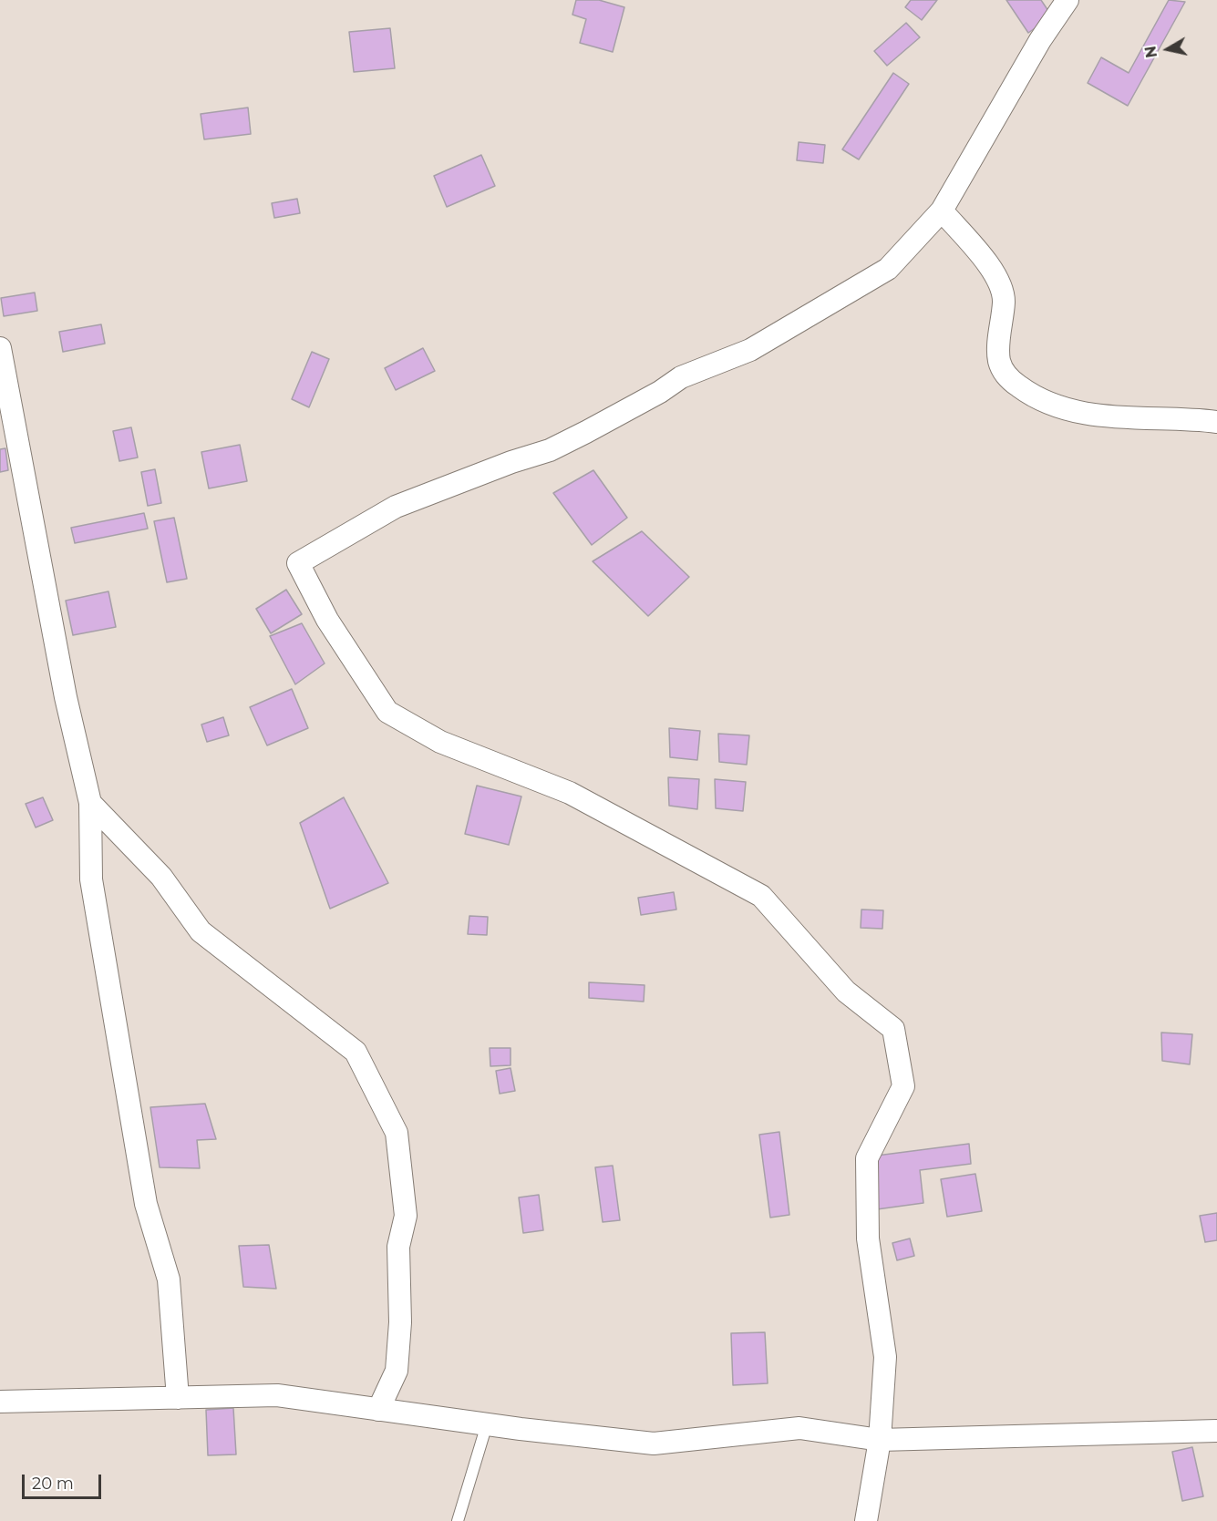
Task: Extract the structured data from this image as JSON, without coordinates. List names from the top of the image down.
{
  "scale_bar": "20 m",
  "north": "left"
}
